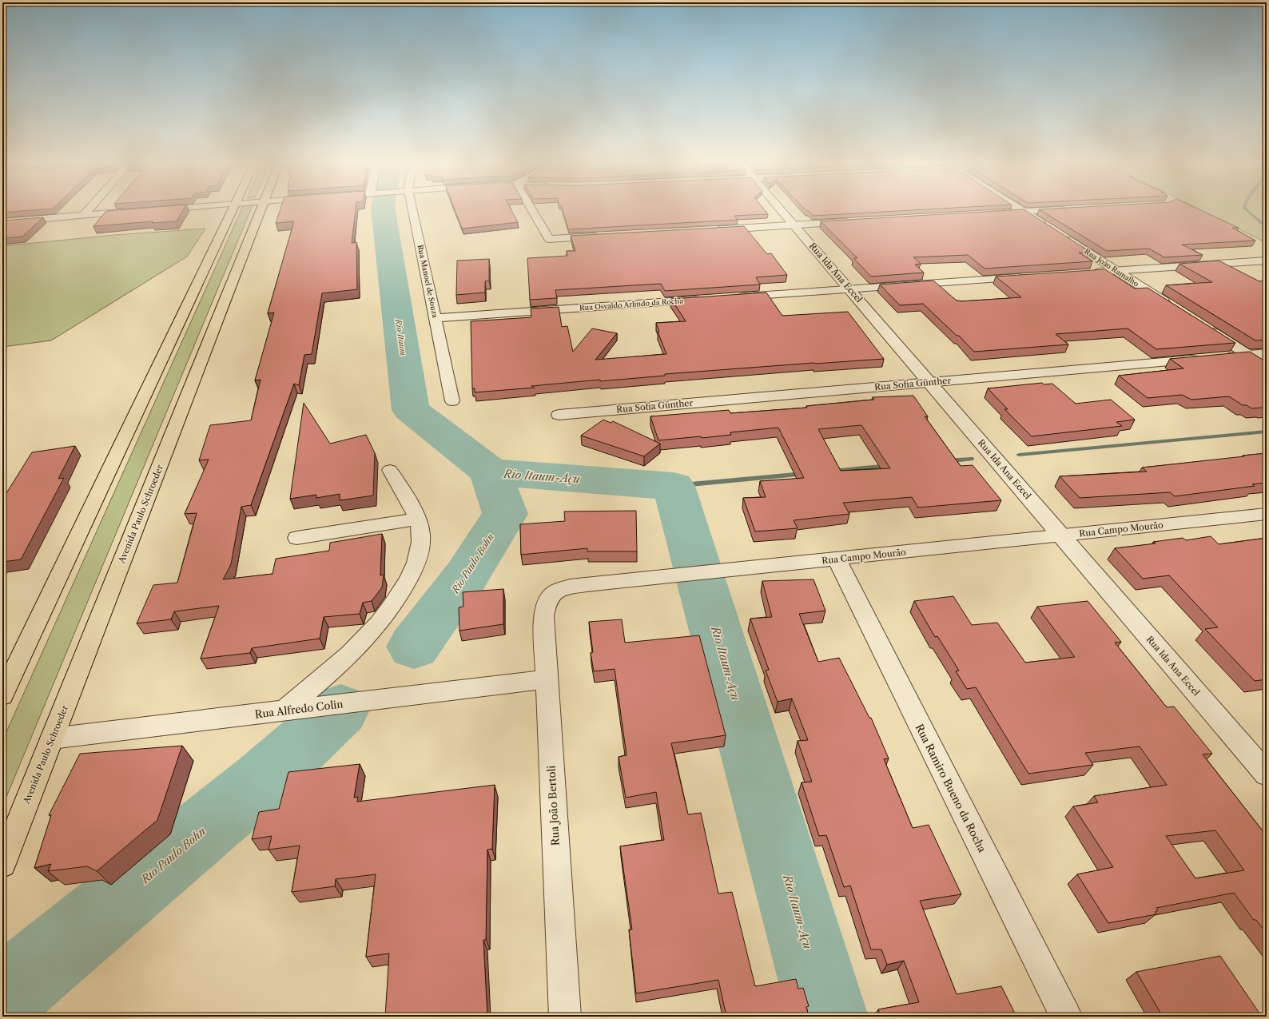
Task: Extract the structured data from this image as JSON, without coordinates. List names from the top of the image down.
{
  "streets": {
    "main road": ["Avenida Paulo Schroeder"],
    "street": [
      "Rua João Ramalho",
      "Rua Ida Ana Eccel",
      "Rua Manoel de Souza",
      "Rua Osvaldo Arlindo da Rocha",
      "Rua Sofia Günther",
      "Rua Campo Mourão",
      "Rua Alfredo Colin",
      "Rua Ramiro Bueno da Rocha",
      "Rua João Bertoli"
    ]
  },
  "crossings": [
    ["Rua Ida Ana Eccel", "Rua Sofia Günther"],
    ["Rua Ida Ana Eccel", "Rua Campo Mourão"],
    ["Rua Manoel de Souza", "Rua Osvaldo Arlindo da Rocha"],
    ["Avenida Paulo Schroeder", "Rua Alfredo Colin"],
    ["Rua Campo Mourão", "Rua Ramiro Bueno da Rocha"],
    ["Rua Campo Mourão", "Rua João Bertoli"],
    ["Rua Alfredo Colin", "Rua João Bertoli"]
  ],
  "water": ["Rio Itaum", "Rio Itaum-Açu", "Rio Paulo Bohn"]
}
